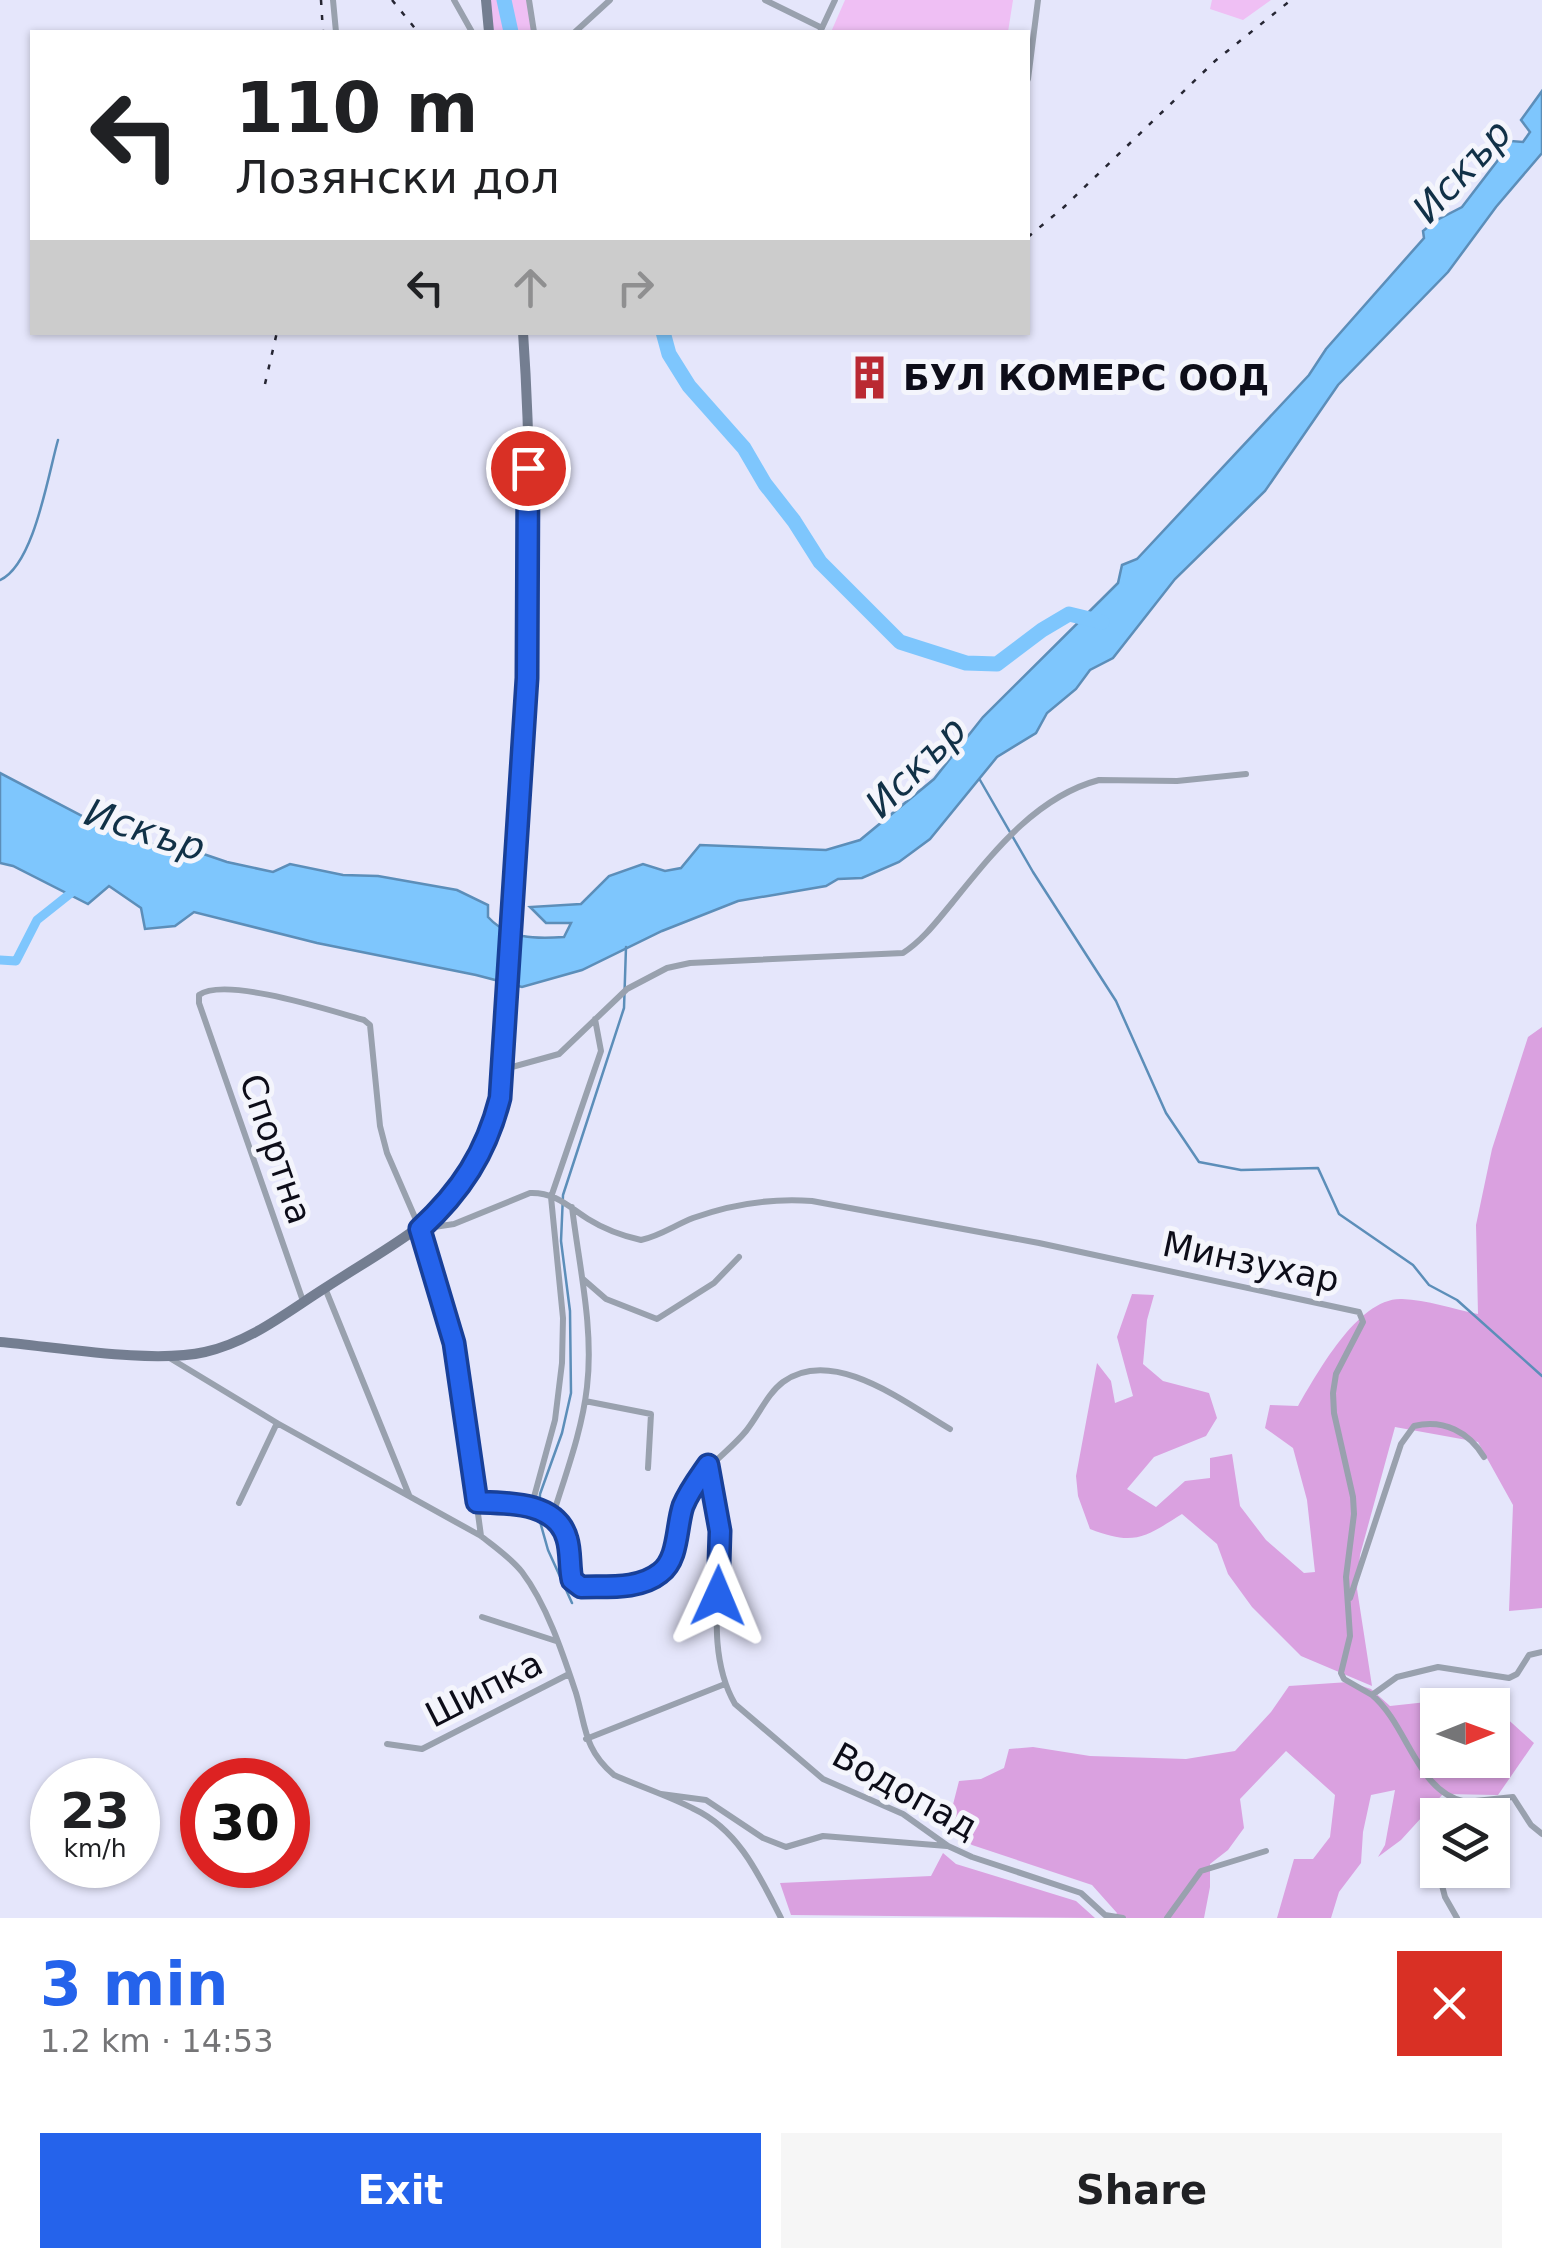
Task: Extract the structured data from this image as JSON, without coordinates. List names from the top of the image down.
{
  "streets": {
    "street": [
      "Спортна",
      "Минзухар",
      "Шипка",
      "Водопад"
    ]
  },
  "water": ["Искър"],
  "places": {
    "building": ["БУЛ КОМЕРС ООД"]
  },
  "north": "right",
  "page": {
    "turn": ["110 m", "Лозянски дол"],
    "speed": "23 km/h",
    "limit": "30",
    "heading": ["3 min", "1.2 km · 14:53"],
    "buttons": ["Exit", "Share"]
  }
}
